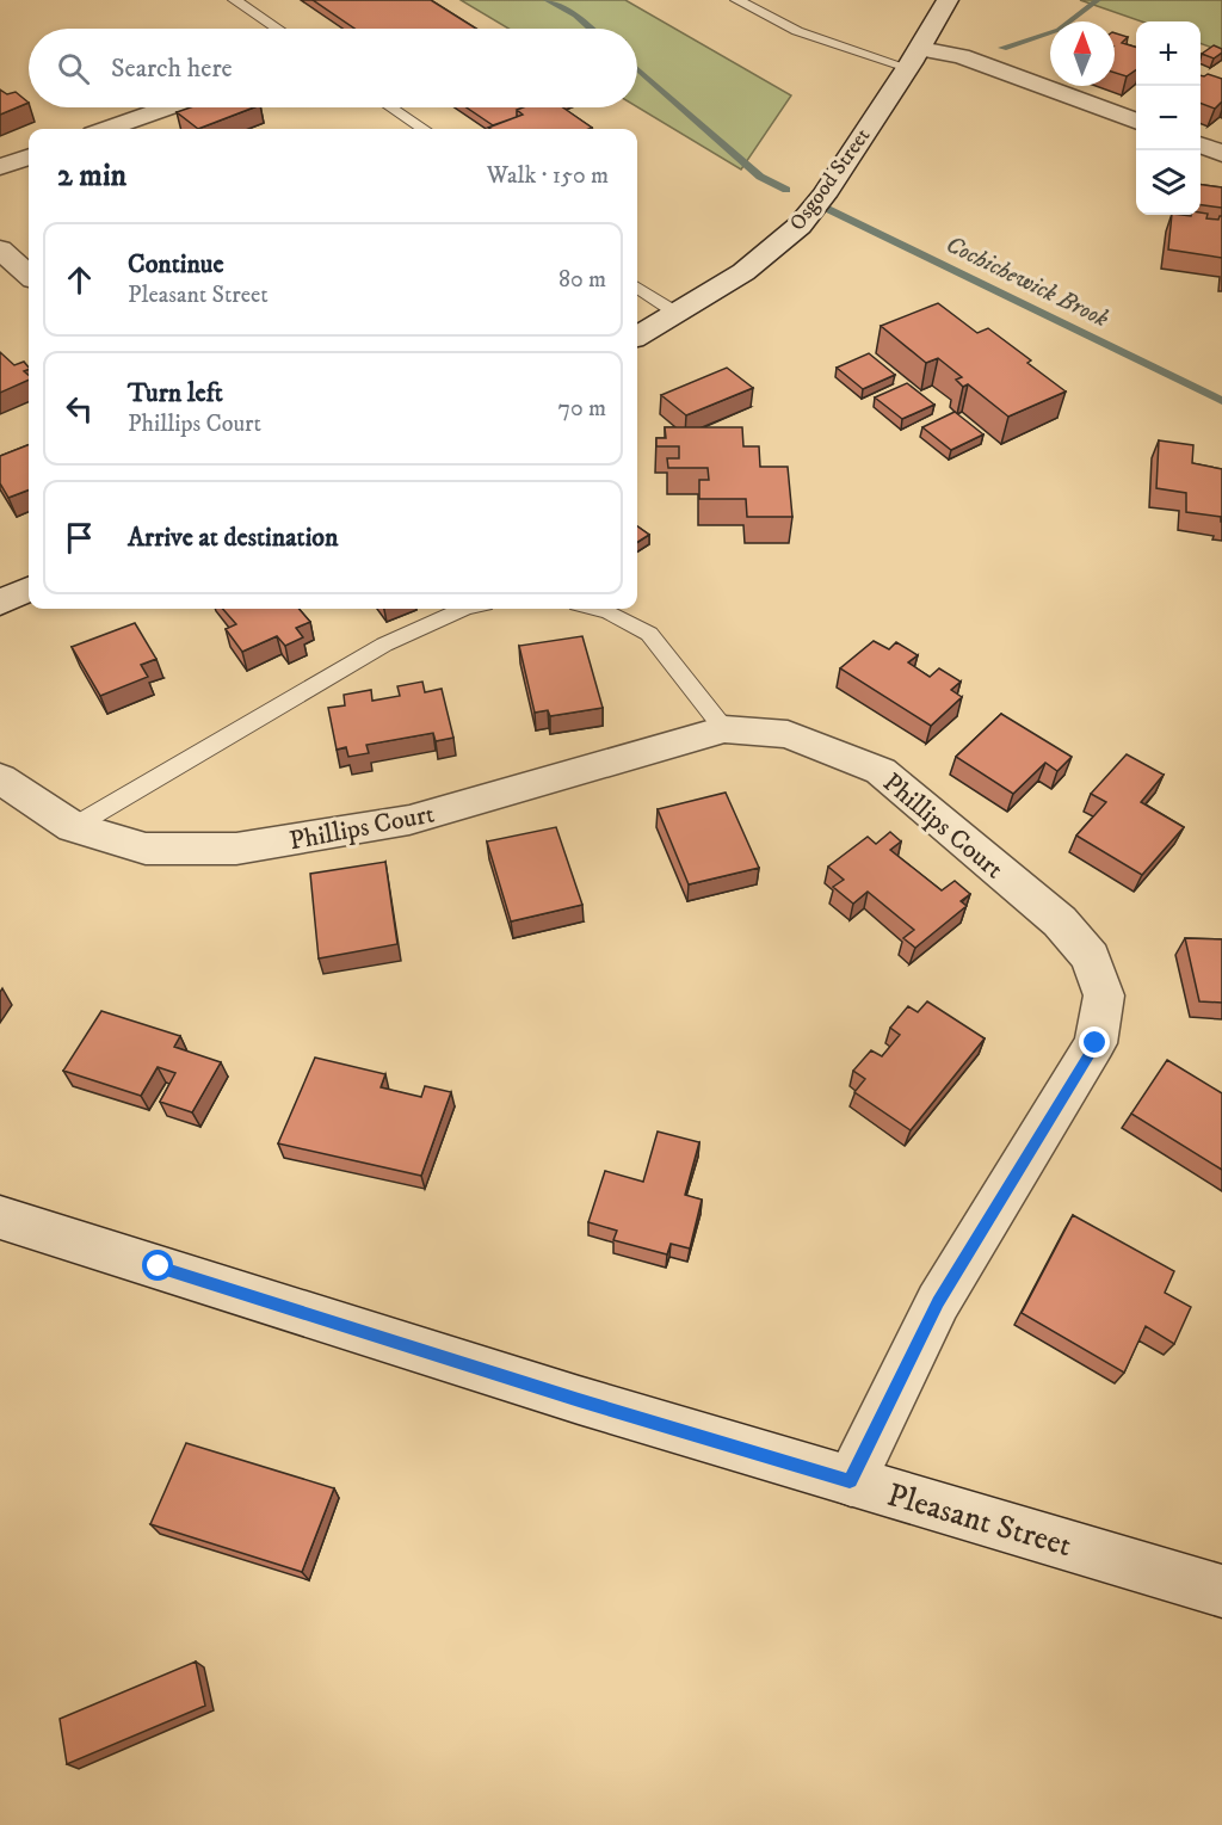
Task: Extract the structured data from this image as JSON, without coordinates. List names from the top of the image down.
{
  "streets": {
    "street": ["Osgood Street", "Phillips Court", "Pleasant Street"]
  },
  "crossings": [
    ["Phillips Court", "Pleasant Street"]
  ],
  "water": ["Cochichewick Brook"],
  "north": "top",
  "page": {
    "map_buttons": ["+", "−"],
    "search": "Search here",
    "heading": ["2 min", "Walk · 150 m"],
    "list": [
      ["Continue", "Pleasant Street", "80 m"],
      ["Turn left", "Phillips Court", "70 m"],
      "Arrive at destination"
    ]
  }
}
